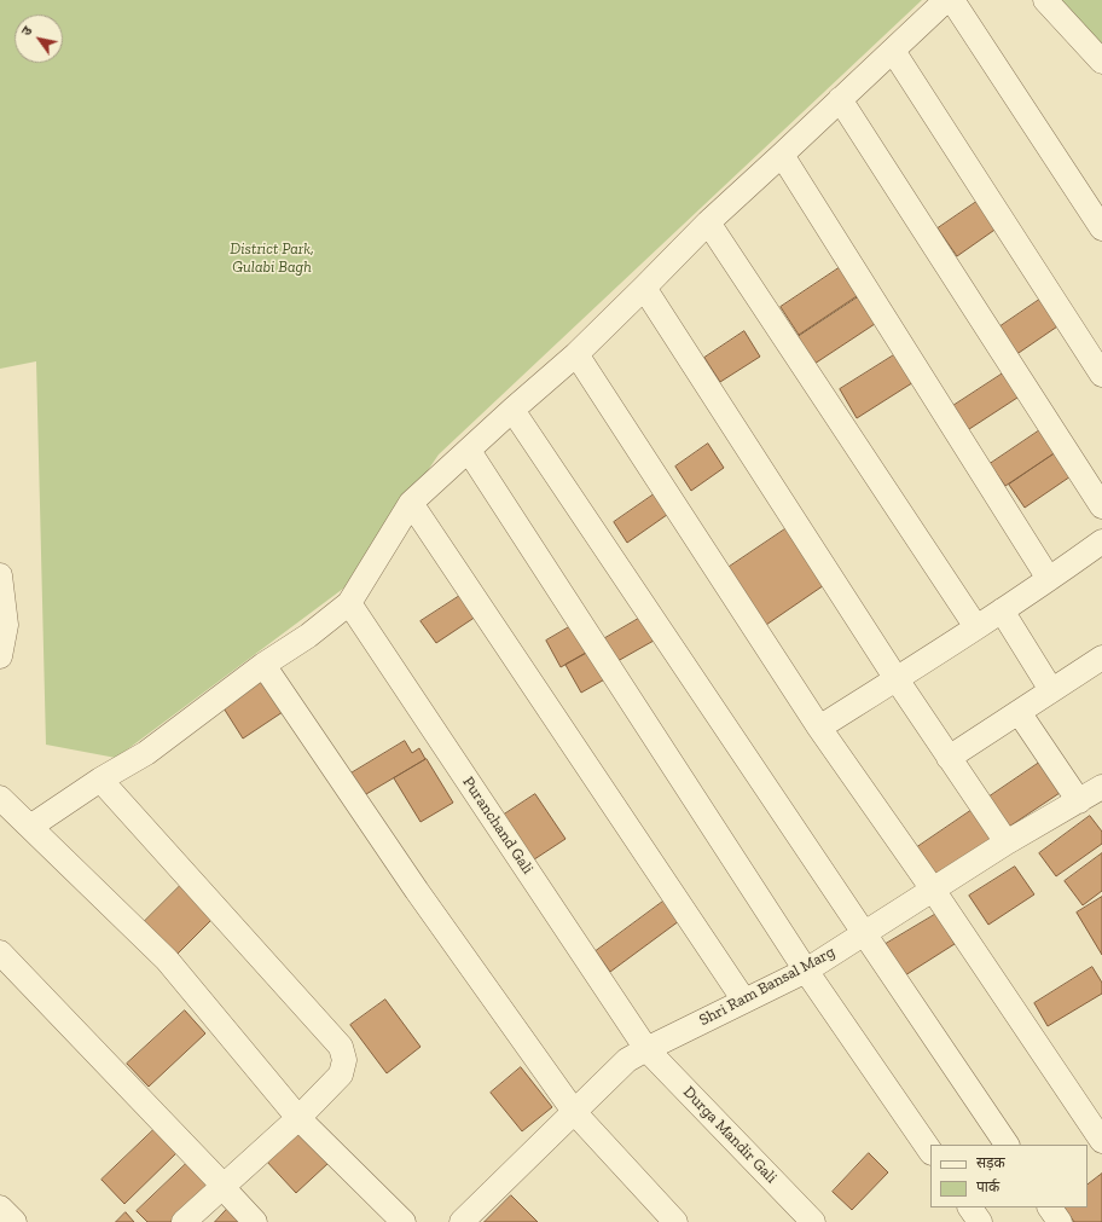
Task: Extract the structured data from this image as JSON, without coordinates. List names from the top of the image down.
{
  "streets": {
    "street": ["Puranchand Gali", "Shri Ram Bansal Marg", "Durga Mandir Gali"]
  },
  "crossings": [
    ["Puranchand Gali", "Shri Ram Bansal Marg"],
    ["Puranchand Gali", "Durga Mandir Gali"],
    ["Shri Ram Bansal Marg", "Durga Mandir Gali"]
  ],
  "parks": ["District Park, Gulabi Bagh"],
  "legend": ["सड़क", "पार्क"],
  "north": "top left"
}
